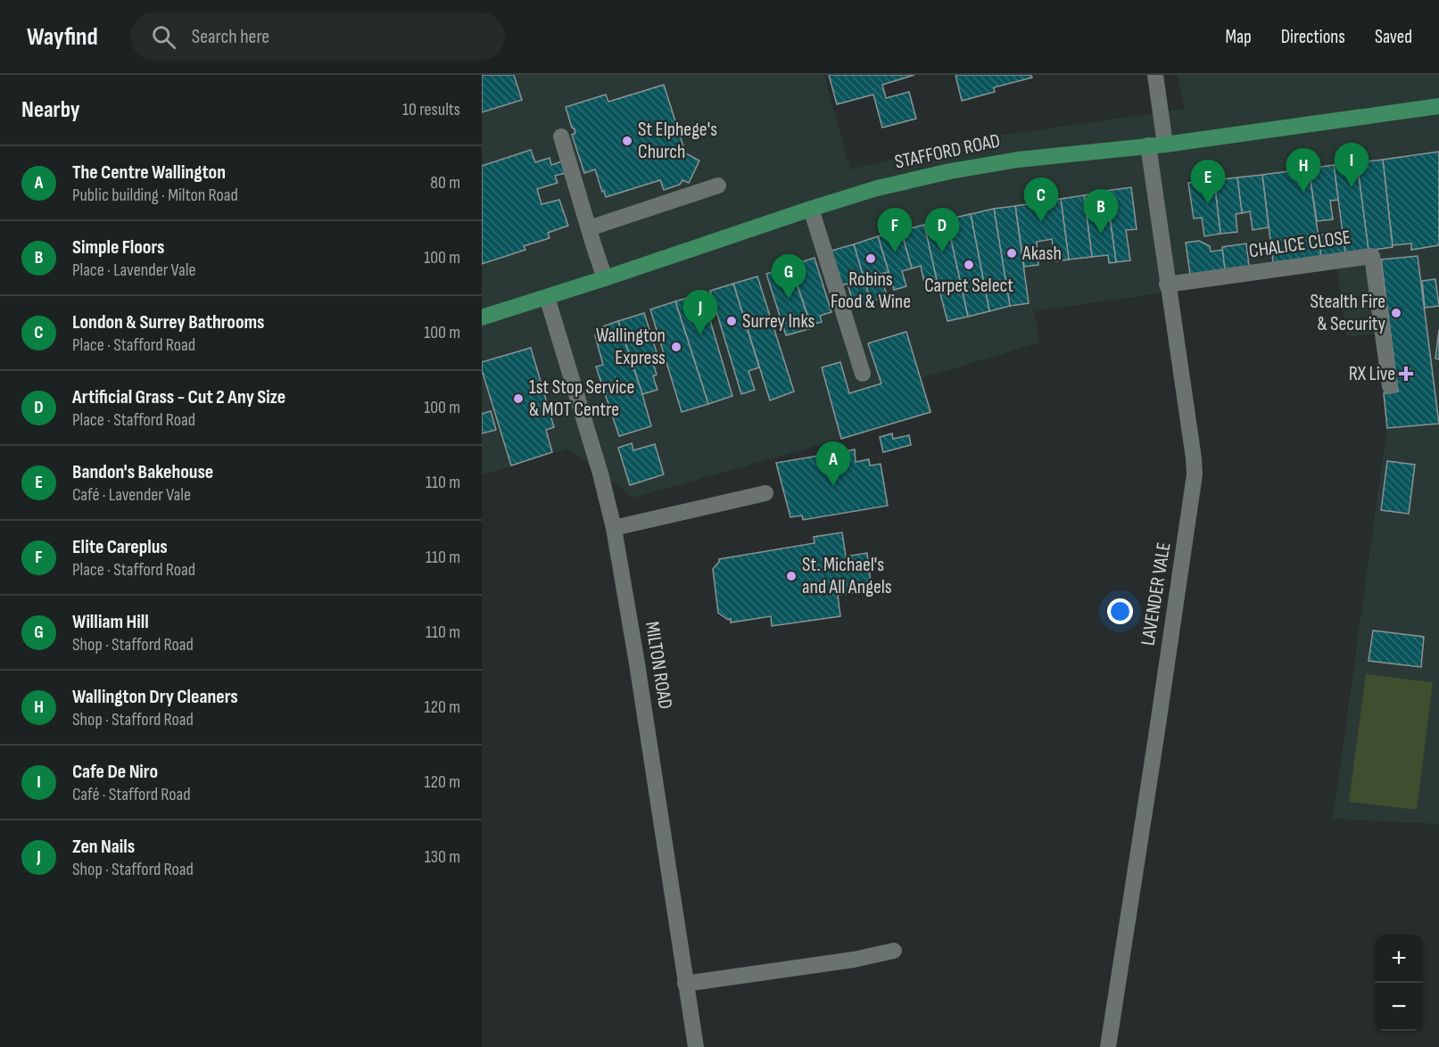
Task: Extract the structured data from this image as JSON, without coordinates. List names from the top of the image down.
{
  "streets": {
    "main road": ["STAFFORD ROAD"],
    "street": ["CHALICE CLOSE", "LAVENDER VALE", "MILTON ROAD"]
  },
  "crossings": [
    ["STAFFORD ROAD", "LAVENDER VALE"],
    ["STAFFORD ROAD", "MILTON ROAD"],
    ["CHALICE CLOSE", "LAVENDER VALE"]
  ],
  "places": {
    "other": [
      "St Elphege's Church",
      "Akash",
      "Robins Food & Wine",
      "Carpet Select",
      "Stealth Fire & Security",
      "Surrey Inks",
      "Wallington Express",
      "1st Stop Service & MOT Centre",
      "St. Michael's and All Angels"
    ],
    "health": ["RX Live"]
  },
  "page": {
    "header": "Wayfind",
    "search": "Search here",
    "nav": ["Map", "Directions", "Saved"],
    "heading": ["Nearby", "10 results"],
    "pins": [
      "I",
      "H",
      "E",
      "C",
      "B",
      "D",
      "F",
      "G",
      "J",
      "A"
    ],
    "list": [
      {
        "mark": "A",
        "name": "The Centre Wallington",
        "note": "Public building · Milton Road",
        "value": "80 m"
      },
      {
        "mark": "B",
        "name": "Simple Floors",
        "note": "Place · Lavender Vale",
        "value": "100 m"
      },
      {
        "mark": "C",
        "name": "London & Surrey Bathrooms",
        "note": "Place · Stafford Road",
        "value": "100 m"
      },
      {
        "mark": "D",
        "name": "Artificial Grass - Cut 2 Any Size",
        "note": "Place · Stafford Road",
        "value": "100 m"
      },
      {
        "mark": "E",
        "name": "Bandon's Bakehouse",
        "note": "Café · Lavender Vale",
        "value": "110 m"
      },
      {
        "mark": "F",
        "name": "Elite Careplus",
        "note": "Place · Stafford Road",
        "value": "110 m"
      },
      {
        "mark": "G",
        "name": "William Hill",
        "note": "Shop · Stafford Road",
        "value": "110 m"
      },
      {
        "mark": "H",
        "name": "Wallington Dry Cleaners",
        "note": "Shop · Stafford Road",
        "value": "120 m"
      },
      {
        "mark": "I",
        "name": "Cafe De Niro",
        "note": "Café · Stafford Road",
        "value": "120 m"
      },
      {
        "mark": "J",
        "name": "Zen Nails",
        "note": "Shop · Stafford Road",
        "value": "130 m"
      }
    ],
    "map_buttons": ["+", "−"]
  }
}
